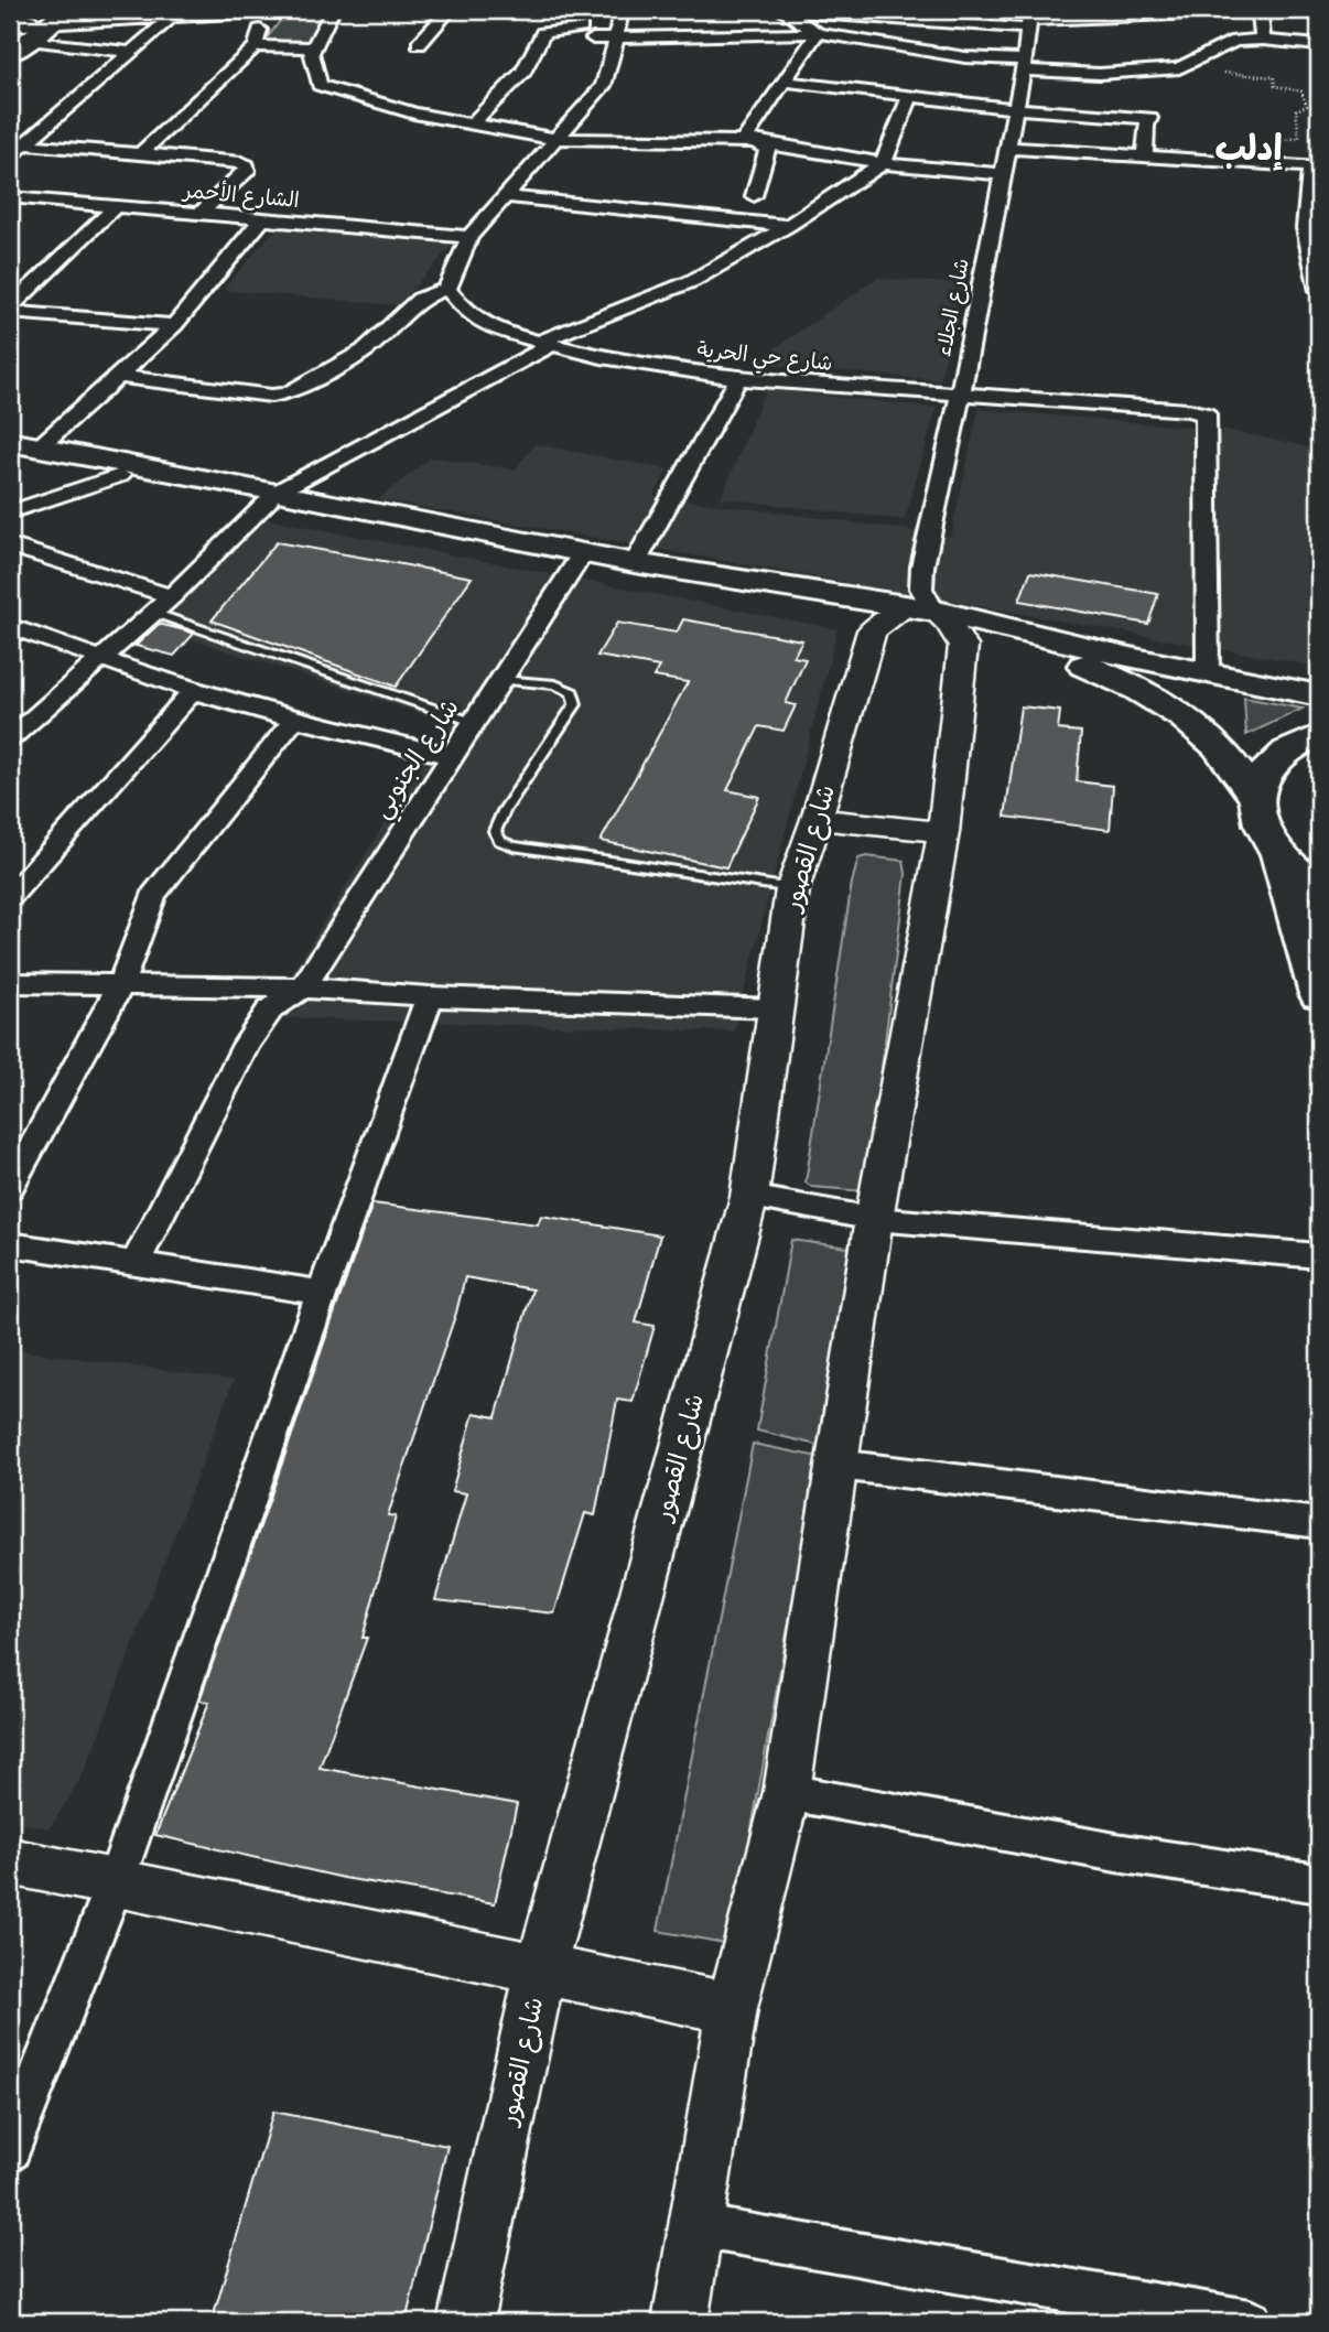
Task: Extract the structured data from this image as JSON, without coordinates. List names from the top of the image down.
{
  "streets": {
    "street": [
      "الشارع الأحمر",
      "شارع الجلاء",
      "شارع حي الحرية",
      "شارع الجنوبي",
      "شارع القصور"
    ]
  },
  "crossings": [
    ["شارع الجلاء", "شارع حي الحرية"],
    ["شارع الجلاء", "شارع القصور"]
  ],
  "districts": ["إدلب"]
}
